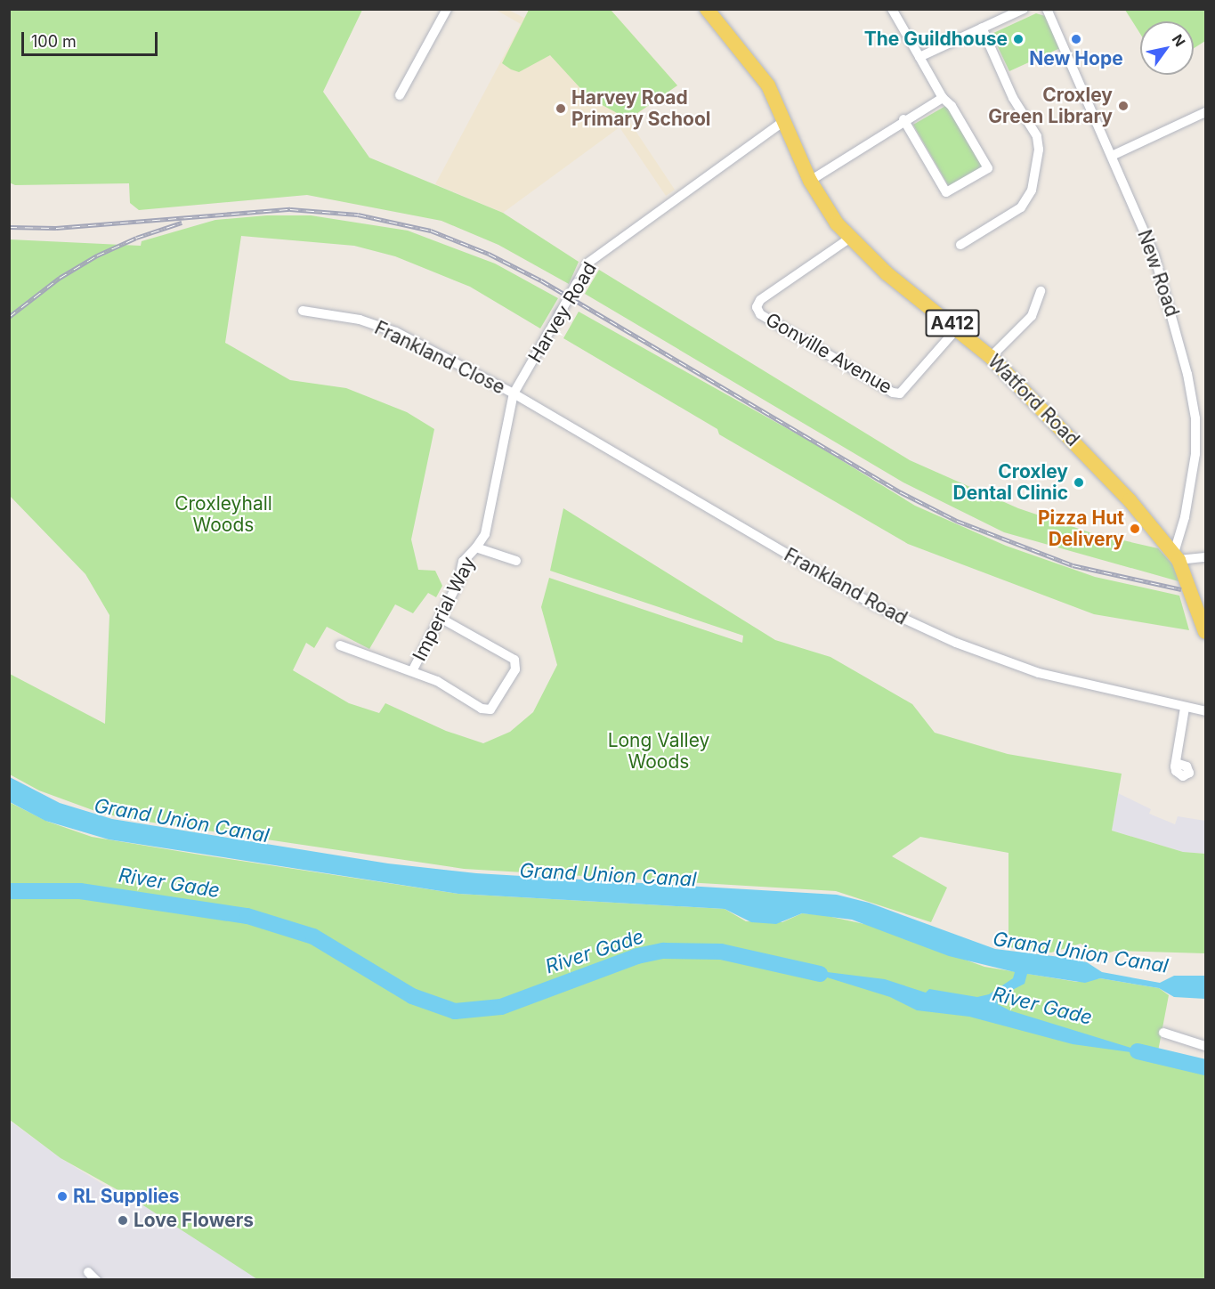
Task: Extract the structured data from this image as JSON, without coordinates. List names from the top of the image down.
{
  "streets": {
    "main road": ["A412", "Watford Road"],
    "street": [
      "New Road",
      "Harvey Road",
      "Gonville Avenue",
      "Frankland Close",
      "Frankland Road",
      "Imperial Way"
    ]
  },
  "crossings": [
    ["New Road", "Watford Road"],
    ["Harvey Road", "Frankland Close"],
    ["Harvey Road", "Watford Road"],
    ["Harvey Road", "Frankland Road"],
    ["Harvey Road", "Imperial Way"],
    ["Gonville Avenue", "Watford Road"],
    ["Frankland Close", "Frankland Road"]
  ],
  "water": ["Grand Union Canal", "River Gade"],
  "parks": ["Croxleyhall Woods", "Long Valley Woods"],
  "places": [
    "The Guildhouse",
    "New Hope",
    "Croxley Green Library",
    "Harvey Road Primary School",
    "Croxley Dental Clinic",
    "Pizza Hut Delivery",
    "RL Supplies",
    "Love Flowers"
  ],
  "scale_bar": "100 m",
  "north": "top right"
}
